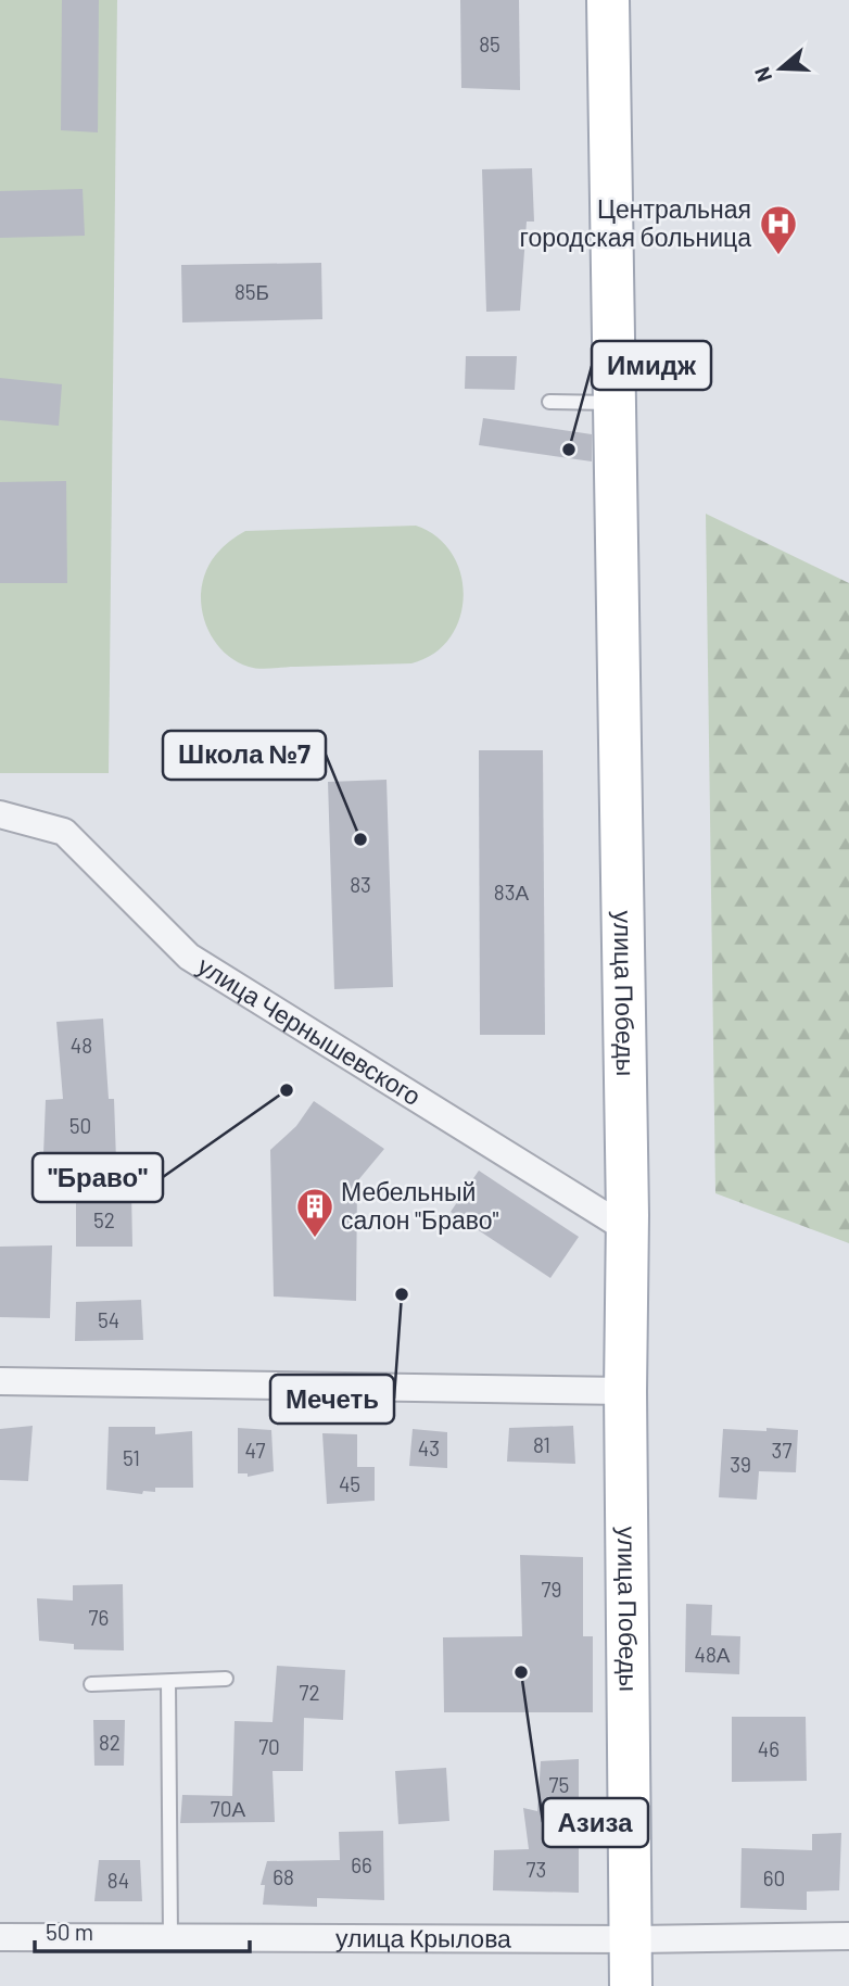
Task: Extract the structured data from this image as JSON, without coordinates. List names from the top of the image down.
{
  "streets": {
    "main road": ["улица Победы"],
    "street": ["улица Чернышевского", "улица Крылова"]
  },
  "crossings": [
    ["улица Победы", "улица Чернышевского"],
    ["улица Победы", "улица Крылова"]
  ],
  "places": {
    "hospital": ["Центральная городская больница"],
    "other": [
      "Имидж",
      "Школа №7",
      "\"Браво\"",
      "Мечеть",
      "Азиза"
    ],
    "building": ["Мебельный салон \"Браво\""]
  },
  "house_numbers": [
    "85",
    "85Б",
    "83",
    "83А",
    "48",
    "50",
    "52",
    "54",
    "81",
    "43",
    "47",
    "37",
    "51",
    "39",
    "45",
    "79",
    "76",
    "48А",
    "72",
    "82",
    "70",
    "46",
    "75",
    "70А",
    "66",
    "73",
    "68",
    "60",
    "84"
  ],
  "scale_bar": "50 m",
  "north": "left"
}
